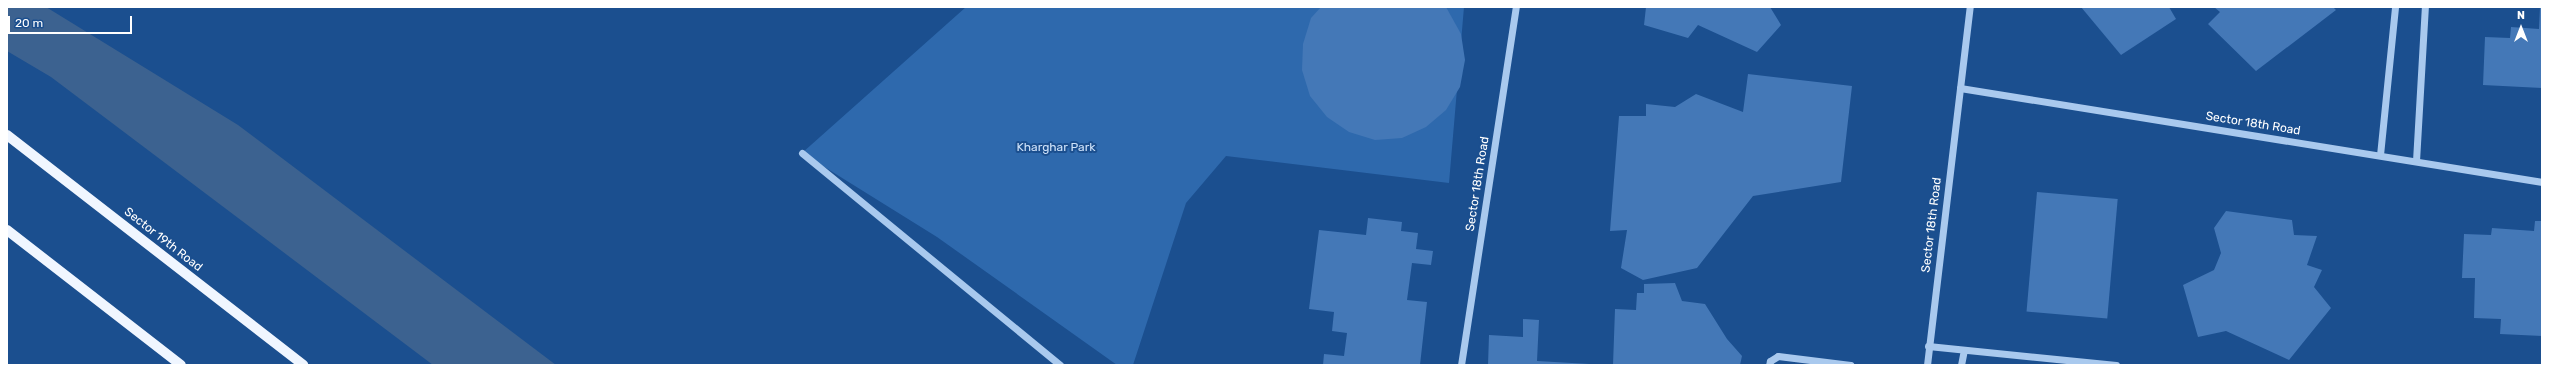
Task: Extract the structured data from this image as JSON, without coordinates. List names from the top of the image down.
{
  "streets": {
    "main road": ["Sector 19th Road"],
    "street": ["Sector 18th Road"]
  },
  "parks": ["Kharghar Park"],
  "scale_bar": "20 m",
  "north": "top"
}
